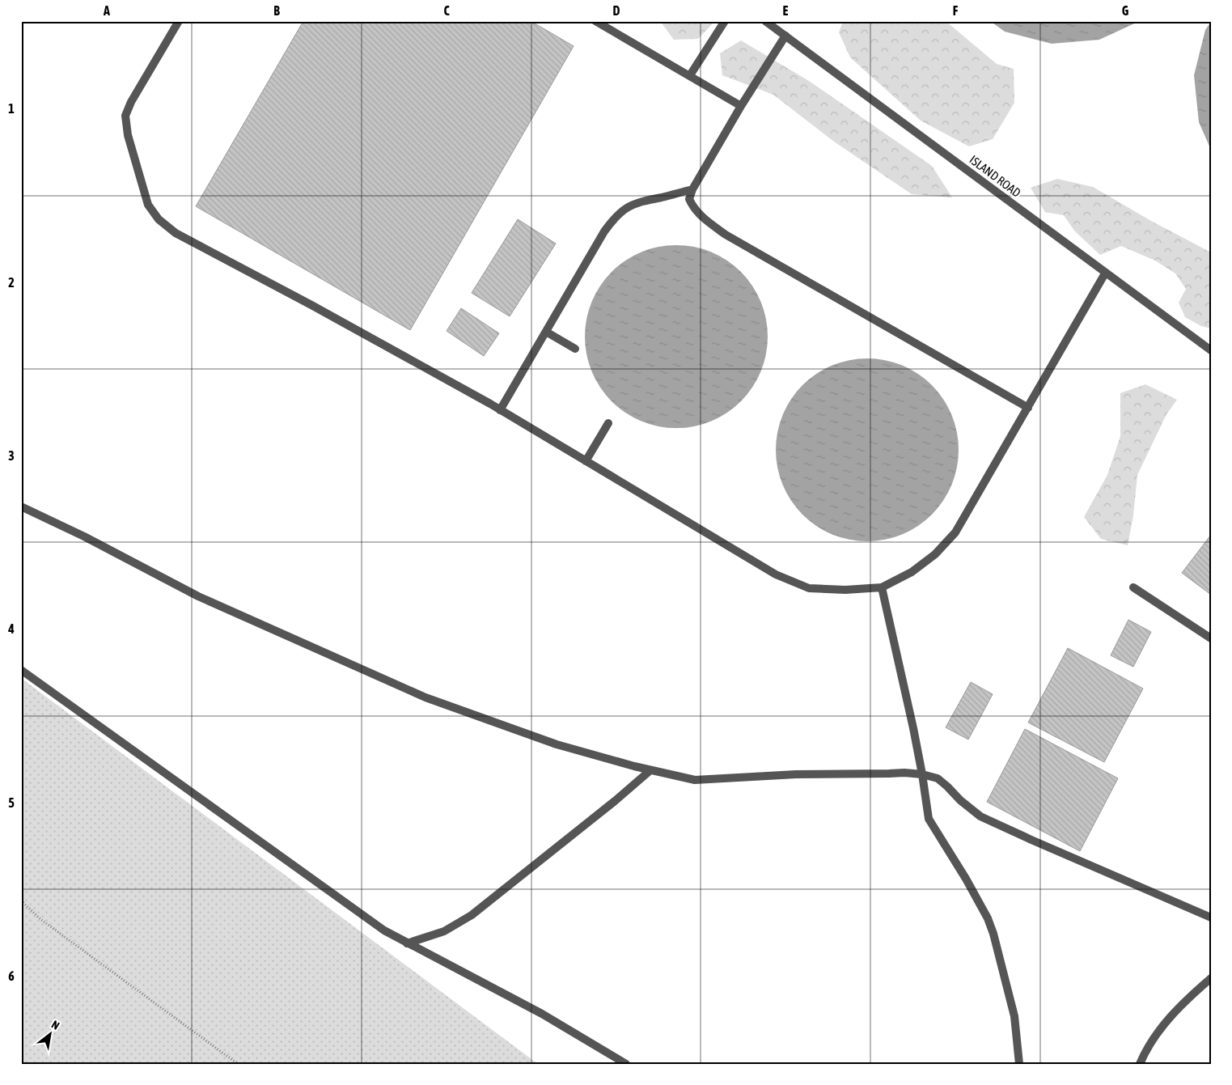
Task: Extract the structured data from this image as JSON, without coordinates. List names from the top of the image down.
{
  "streets": {
    "street": ["ISLAND ROAD"]
  },
  "north": "top right",
  "grid": {
    "columns": [
      "A",
      "B",
      "C",
      "D",
      "E",
      "F",
      "G"
    ],
    "rows": [
      "1",
      "2",
      "3",
      "4",
      "5",
      "6"
    ]
  }
}
